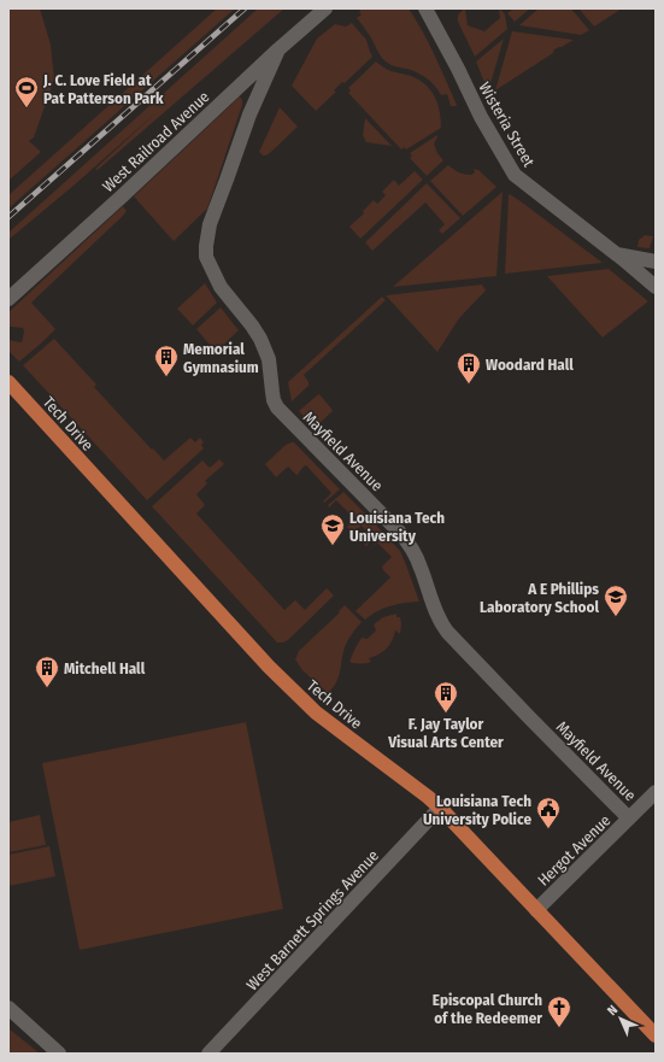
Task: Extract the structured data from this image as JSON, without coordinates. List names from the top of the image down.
{
  "streets": {
    "main road": ["Tech Drive"],
    "street": [
      "Wisteria Street",
      "West Railroad Avenue",
      "Mayfield Avenue",
      "Hergot Avenue",
      "West Barnett Springs Avenue"
    ]
  },
  "crossings": [
    ["West Railroad Avenue", "Mayfield Avenue"],
    ["Tech Drive", "Hergot Avenue"],
    ["Tech Drive", "West Barnett Springs Avenue"],
    ["Mayfield Avenue", "Hergot Avenue"]
  ],
  "places": {
    "sports": ["J. C. Love Field at Pat Patterson Park"],
    "building": [
      "Memorial Gymnasium",
      "Woodard Hall",
      "Mitchell Hall",
      "F. Jay Taylor Visual Arts Center"
    ],
    "school or university": ["Louisiana Tech University", "A E Phillips Laboratory School"],
    "public building": ["Louisiana Tech University Police"],
    "church": ["Episcopal Church of the Redeemer"]
  },
  "north": "top left"
}
